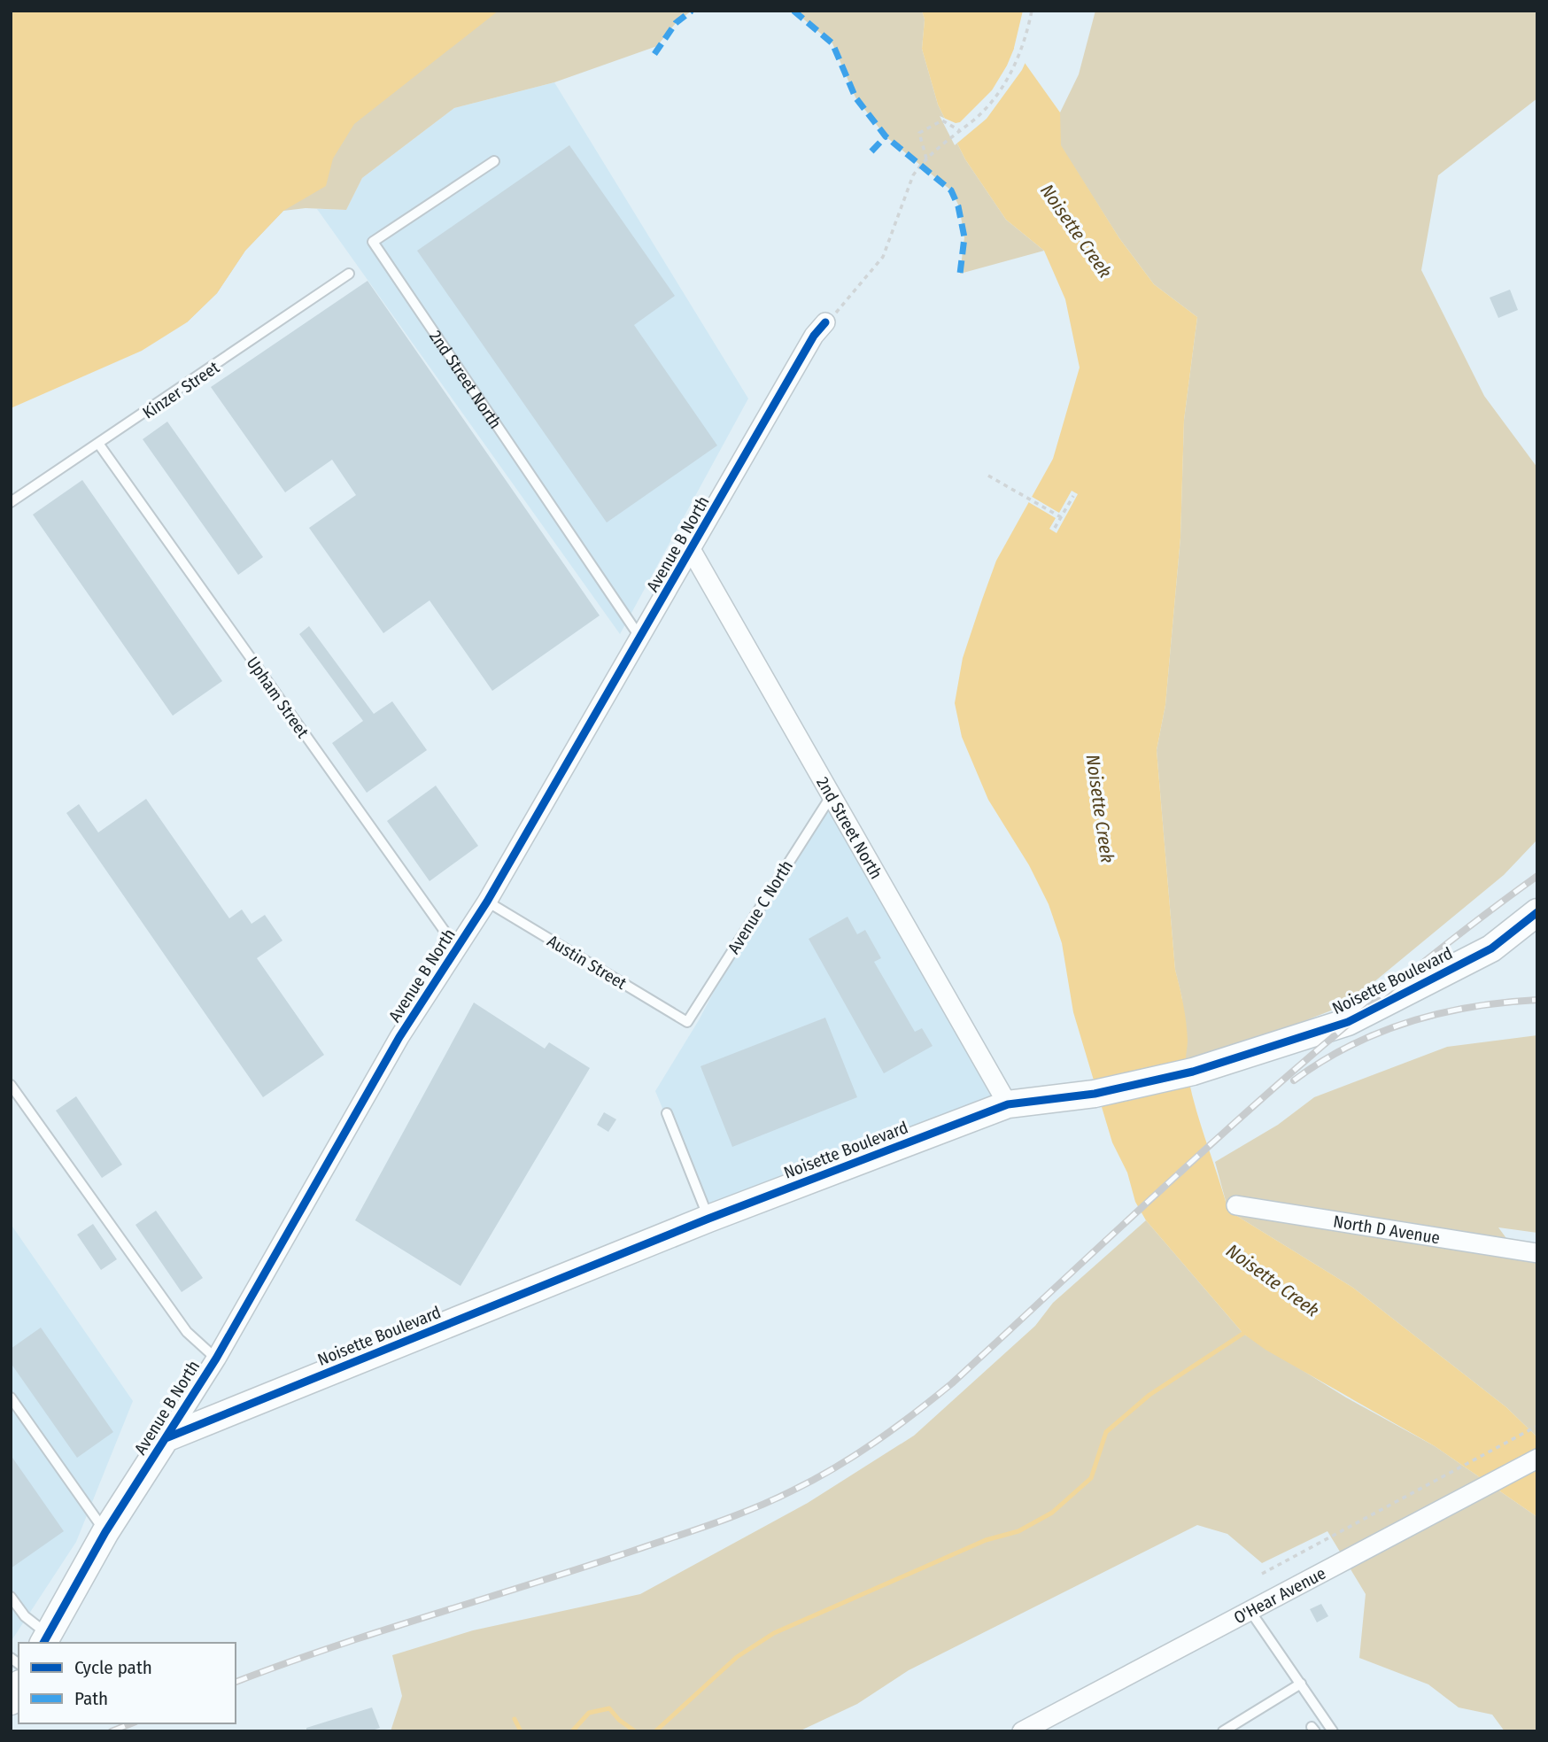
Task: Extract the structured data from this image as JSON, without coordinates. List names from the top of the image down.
{
  "streets": {
    "street": [
      "2nd Street North",
      "Avenue B North",
      "Noisette Boulevard",
      "North D Avenue",
      "O'Hear Avenue"
    ],
    "lane": [
      "Kinzer Street",
      "Upham Street",
      "Avenue C North",
      "Austin Street"
    ]
  },
  "crossings": [
    ["2nd Street North", "Avenue B North"],
    ["2nd Street North", "Avenue C North"],
    ["2nd Street North", "Noisette Boulevard"],
    ["Kinzer Street", "Upham Street"],
    ["Avenue B North", "Upham Street"],
    ["Avenue B North", "Austin Street"],
    ["Avenue B North", "Noisette Boulevard"],
    ["Avenue C North", "Austin Street"]
  ],
  "water": ["Noisette Creek"],
  "legend": ["Cycle path", "Path"]
}
